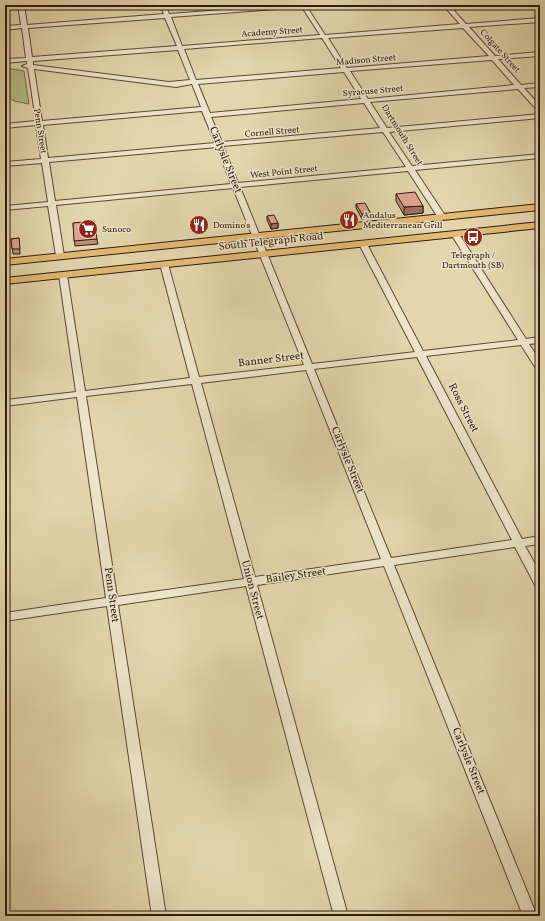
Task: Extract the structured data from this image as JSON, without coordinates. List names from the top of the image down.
{
  "streets": {
    "main road": ["South Telegraph Road"],
    "street": [
      "Academy Street",
      "Colgate Street",
      "Madison Street",
      "Syracuse Street",
      "Penn Street",
      "Cornell Street",
      "Dartmouth Street",
      "Carlysle Street",
      "West Point Street",
      "Banner Street",
      "Ross Street",
      "Bailey Street",
      "Union Street"
    ]
  },
  "crossings": [
    ["Academy Street", "Colgate Street"],
    ["Academy Street", "Madison Street"],
    ["Academy Street", "Penn Street"],
    ["Academy Street", "Dartmouth Street"],
    ["Academy Street", "Carlysle Street"],
    ["Colgate Street", "Madison Street"],
    ["Colgate Street", "Syracuse Street"],
    ["Madison Street", "Penn Street"],
    ["Madison Street", "Dartmouth Street"],
    ["Madison Street", "Carlysle Street"],
    ["Syracuse Street", "Penn Street"],
    ["Syracuse Street", "Dartmouth Street"],
    ["Syracuse Street", "Carlysle Street"],
    ["Penn Street", "Cornell Street"],
    ["Penn Street", "West Point Street"],
    ["Penn Street", "South Telegraph Road"],
    ["Penn Street", "Banner Street"],
    ["Penn Street", "Bailey Street"],
    ["Cornell Street", "Dartmouth Street"],
    ["Cornell Street", "Carlysle Street"],
    ["Dartmouth Street", "West Point Street"],
    ["Dartmouth Street", "South Telegraph Road"],
    ["Carlysle Street", "West Point Street"],
    ["Carlysle Street", "South Telegraph Road"],
    ["Carlysle Street", "Banner Street"],
    ["Carlysle Street", "Bailey Street"],
    ["South Telegraph Road", "Ross Street"],
    ["South Telegraph Road", "Union Street"],
    ["Banner Street", "Ross Street"],
    ["Banner Street", "Union Street"],
    ["Ross Street", "Bailey Street"],
    ["Bailey Street", "Union Street"]
  ],
  "places": {
    "restaurant": ["Andalus Mediterranean Grill", "Domino's"],
    "supermarket": ["Sunoco"],
    "bus stop": ["Telegraph / Dartmouth (SB)"]
  }
}
